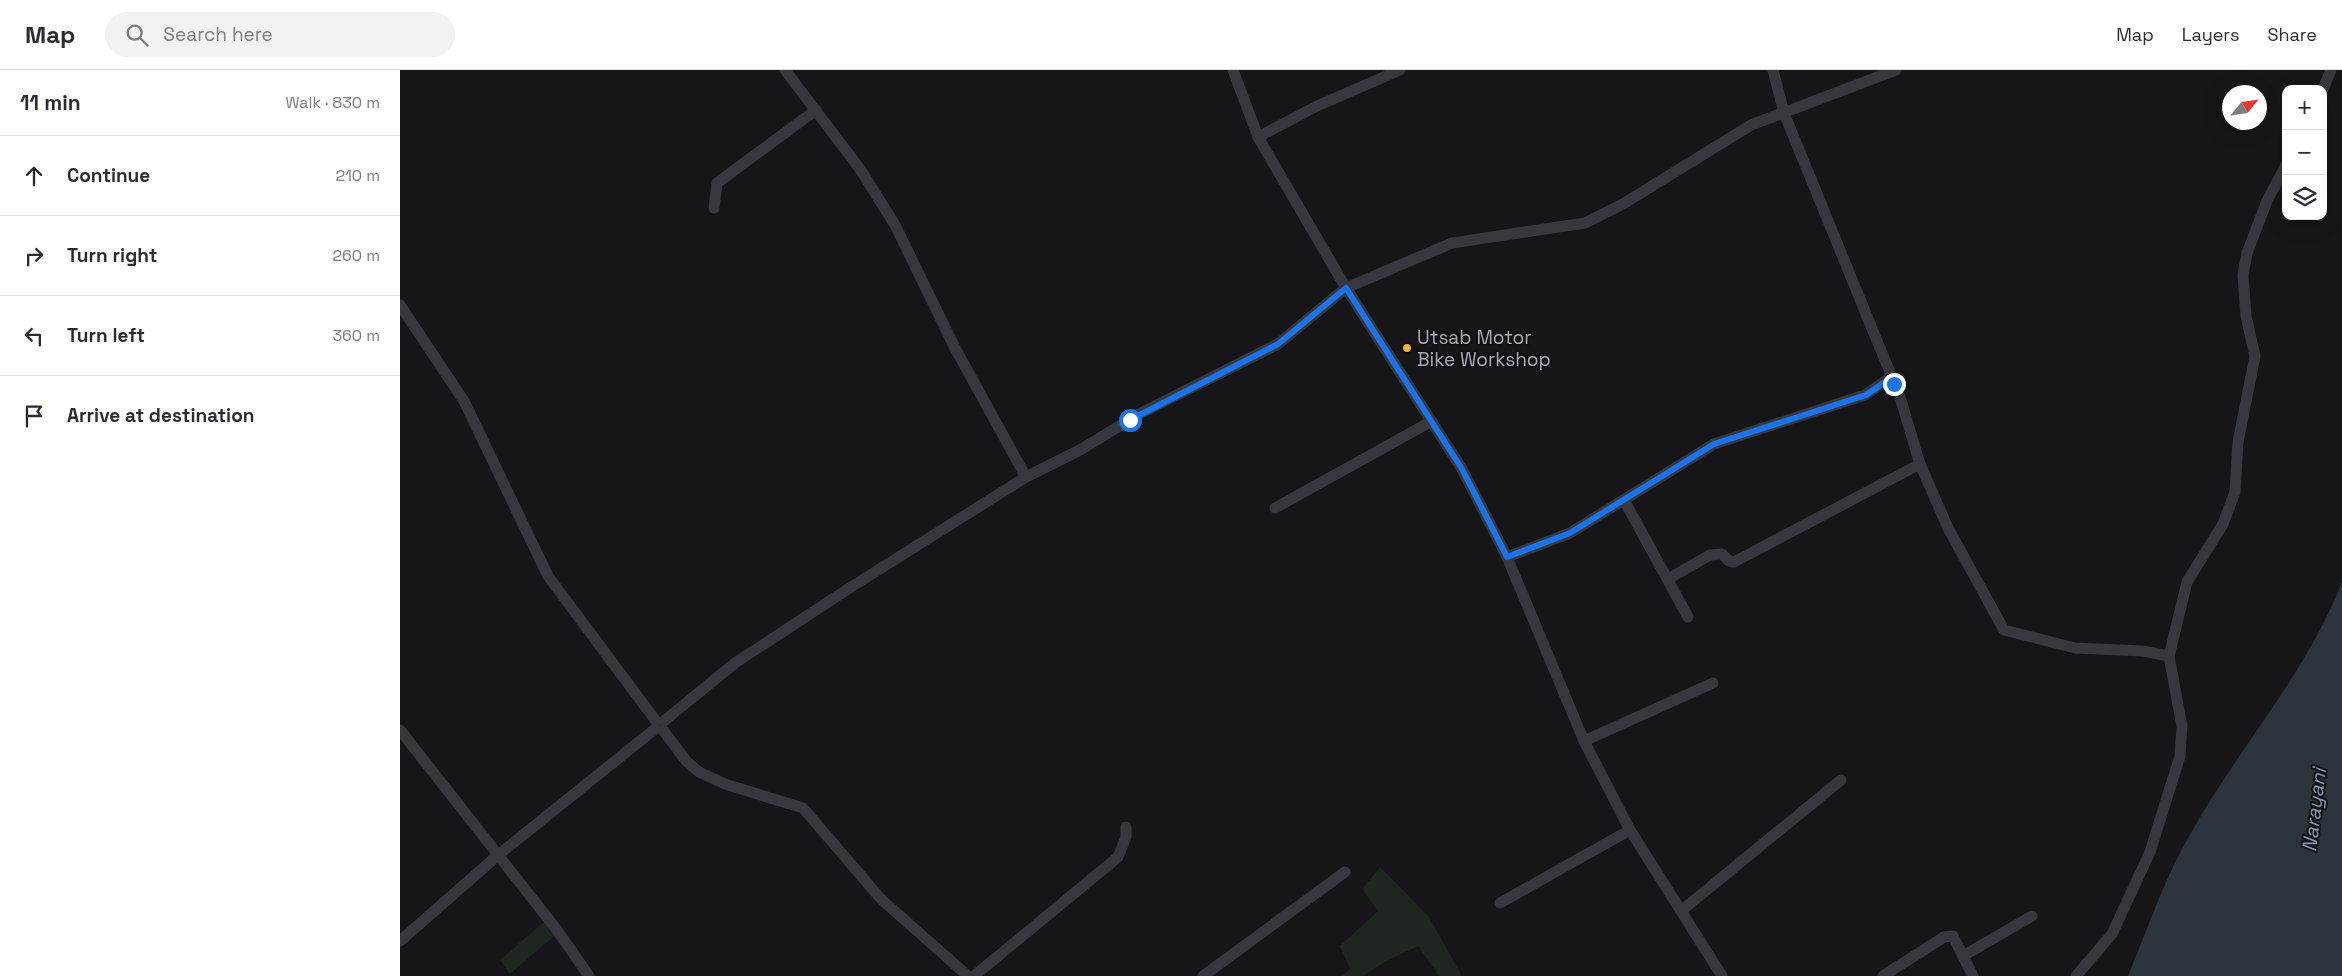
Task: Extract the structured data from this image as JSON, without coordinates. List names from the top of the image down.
{
  "water": ["Narayani"],
  "places": ["Utsab Motor Bike Workshop"],
  "north": "top right",
  "page": {
    "header": "Map",
    "search": "Search here",
    "nav": ["Map", "Layers", "Share"],
    "heading": ["11 min", "Walk · 830 m"],
    "map_buttons": ["+", "−"],
    "list": [
      ["Continue", "210 m"],
      ["Turn right", "260 m"],
      ["Turn left", "360 m"],
      "Arrive at destination"
    ]
  }
}
